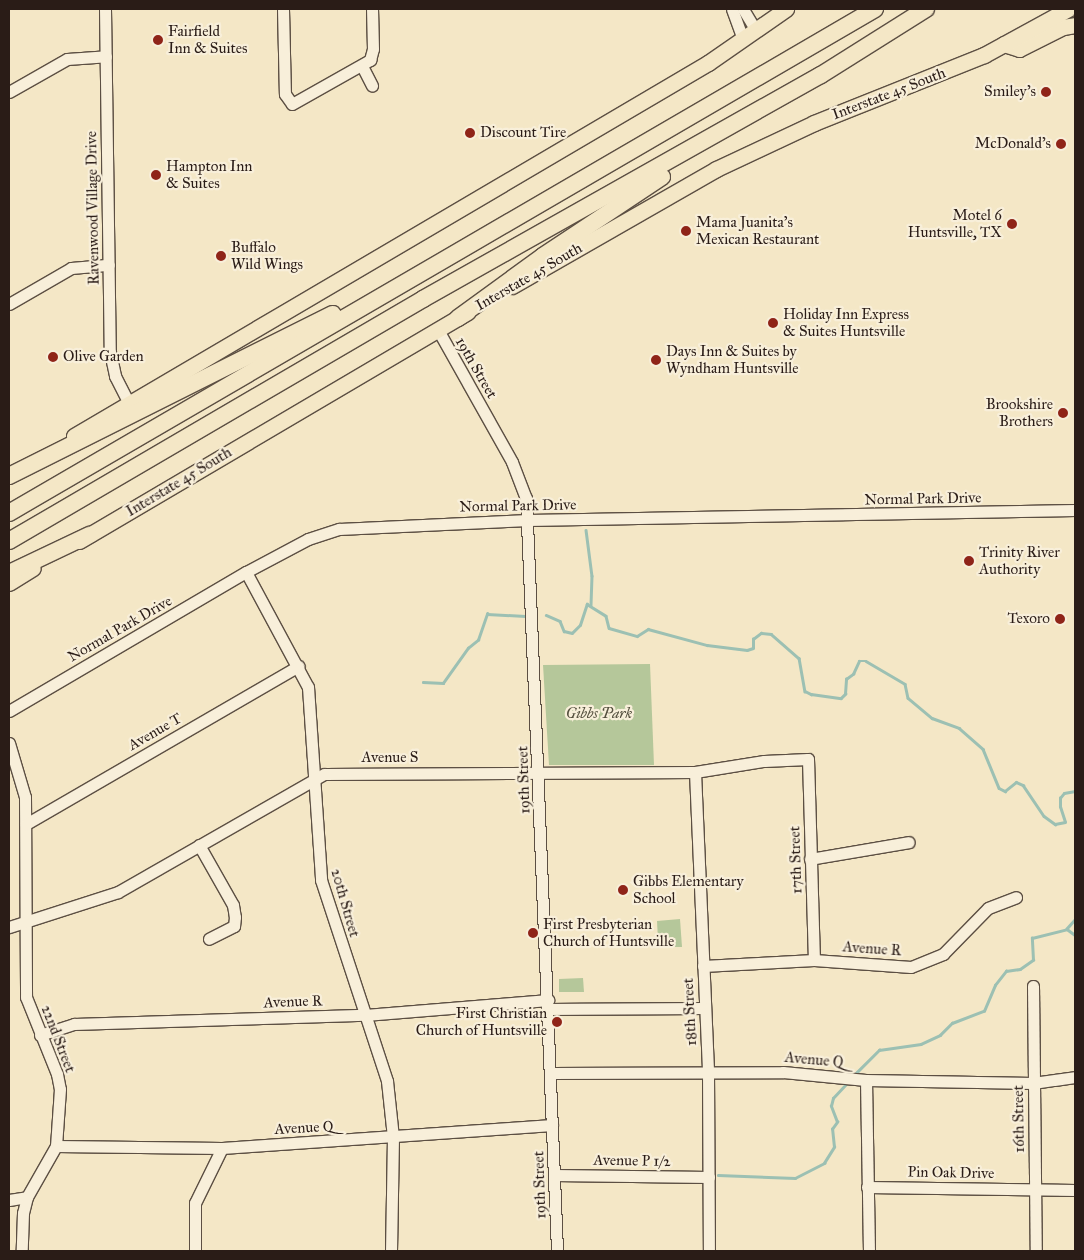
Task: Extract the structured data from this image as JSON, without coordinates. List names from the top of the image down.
{
  "streets": {
    "main road": ["Interstate 45 South"],
    "street": [
      "Ravenwood Village Drive",
      "19th Street",
      "Normal Park Drive",
      "Avenue T",
      "Avenue S",
      "17th Street",
      "20th Street",
      "Avenue R",
      "18th Street",
      "22nd Street",
      "Avenue Q",
      "16th Street",
      "Avenue P 1/2",
      "Pin Oak Drive"
    ]
  },
  "crossings": [
    ["Interstate 45 South", "19th Street"],
    ["19th Street", "Normal Park Drive"],
    ["19th Street", "Avenue S"],
    ["19th Street", "Avenue R"],
    ["19th Street", "Avenue Q"],
    ["19th Street", "Avenue P 1/2"],
    ["Normal Park Drive", "20th Street"],
    ["Avenue T", "20th Street"],
    ["Avenue T", "22nd Street"],
    ["Avenue S", "17th Street"],
    ["Avenue S", "20th Street"],
    ["Avenue S", "18th Street"],
    ["Avenue S", "22nd Street"],
    ["17th Street", "Avenue R"],
    ["20th Street", "Avenue R"],
    ["20th Street", "Avenue Q"],
    ["Avenue R", "18th Street"],
    ["Avenue R", "22nd Street"],
    ["18th Street", "Avenue Q"],
    ["18th Street", "Avenue P 1/2"],
    ["22nd Street", "Avenue Q"],
    ["Avenue Q", "16th Street"],
    ["16th Street", "Pin Oak Drive"]
  ],
  "parks": ["Gibbs Park"],
  "places": [
    "Fairfield Inn & Suites",
    "Smiley's",
    "Discount Tire",
    "McDonald's",
    "Hampton Inn & Suites",
    "Motel 6 Huntsville, TX",
    "Mama Juanita's Mexican Restaurant",
    "Buffalo Wild Wings",
    "Holiday Inn Express & Suites Huntsville",
    "Olive Garden",
    "Days Inn & Suites by Wyndham Huntsville",
    "Brookshire Brothers",
    "Trinity River Authority",
    "Texoro",
    "Gibbs Elementary School",
    "First Presbyterian Church of Huntsville",
    "First Christian Church of Huntsville"
  ]
}
